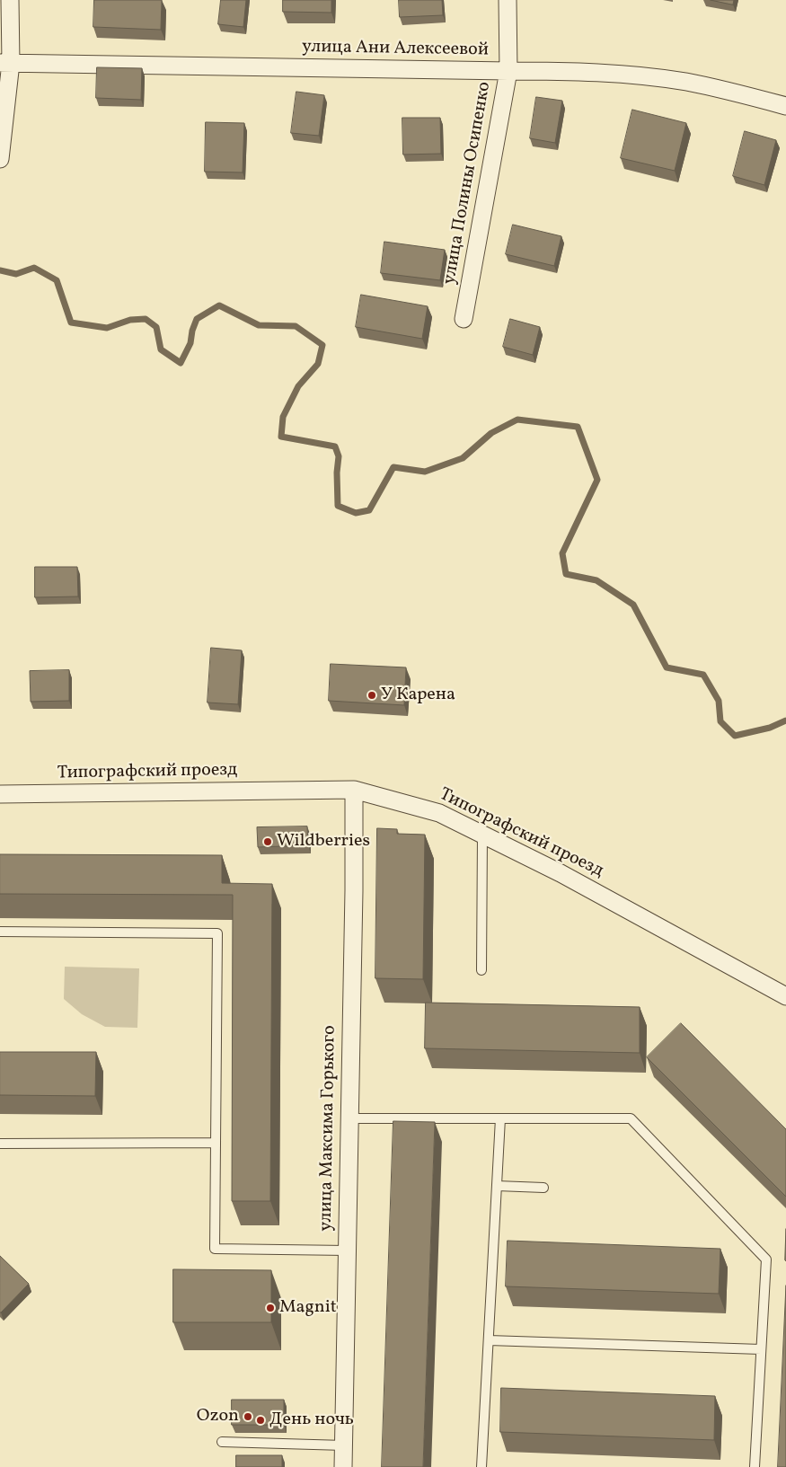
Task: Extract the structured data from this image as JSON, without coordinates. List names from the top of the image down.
{
  "streets": {
    "street": [
      "улица Ани Алексеевой",
      "улица Полины Осипенко",
      "Типографский проезд",
      "улица Максима Горького"
    ]
  },
  "crossings": [
    ["улица Ани Алексеевой", "улица Полины Осипенко"],
    ["Типографский проезд", "улица Максима Горького"]
  ],
  "places": [
    "У Карена",
    "Wildberries",
    "Magnit",
    "Ozon",
    "День ночь"
  ]
}
